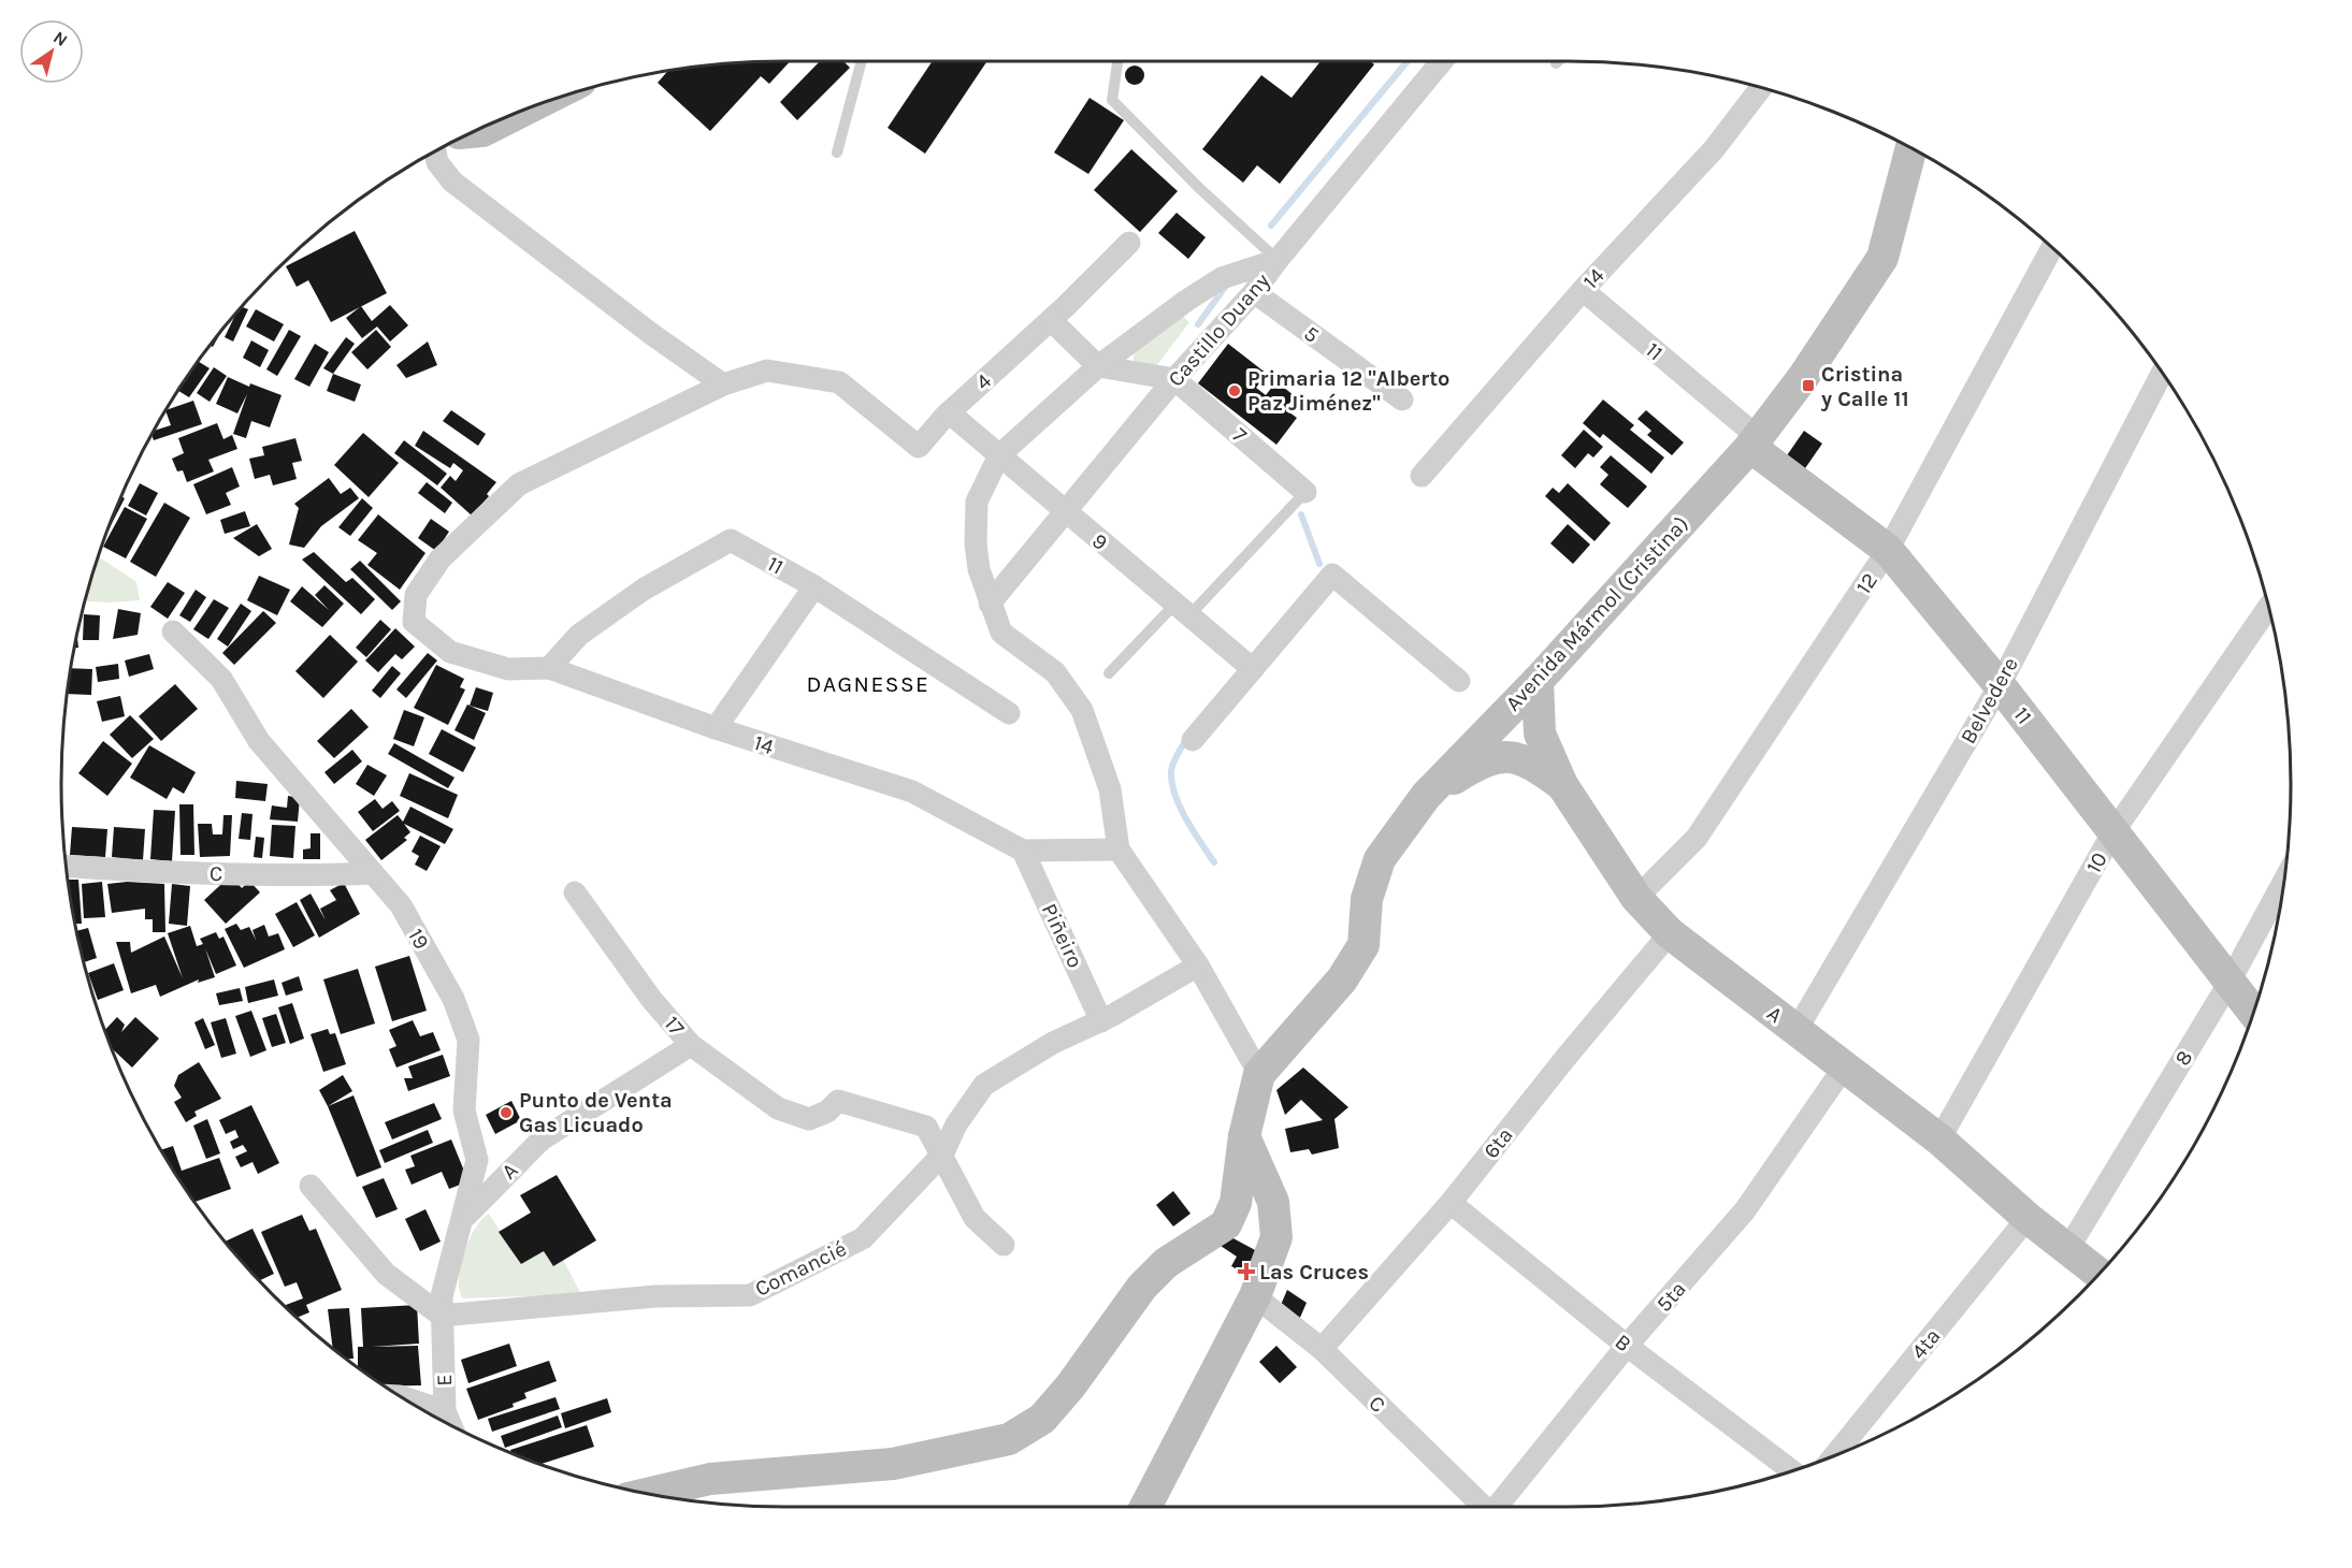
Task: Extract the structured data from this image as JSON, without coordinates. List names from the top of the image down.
{
  "streets": {
    "main road": ["11", "Avenida Mármol (Cristina)", "A"],
    "street": [
      "14",
      "Castillo Duany",
      "5",
      "4",
      "7",
      "9",
      "12",
      "Belvedere",
      "10",
      "C",
      "Piñeiro",
      "19",
      "17",
      "8",
      "6ta",
      "Comancié",
      "5ta",
      "B",
      "4ta",
      "E"
    ]
  },
  "crossings": [
    ["14", "11"],
    ["14", "4"],
    ["14", "Piñeiro"],
    ["Castillo Duany", "5"],
    ["Castillo Duany", "7"],
    ["Castillo Duany", "9"],
    ["11", "12"],
    ["11", "Avenida Mármol (Cristina)"],
    ["11", "Belvedere"],
    ["11", "10"],
    ["11", "8"],
    ["4", "9"],
    ["12", "A"],
    ["Avenida Mármol (Cristina)", "A"],
    ["Belvedere", "A"],
    ["10", "A"],
    ["C", "19"],
    ["C", "6ta"],
    ["Piñeiro", "Comancié"],
    ["19", "A"],
    ["19", "Comancié"],
    ["19", "E"],
    ["A", "17"],
    ["A", "8"],
    ["A", "6ta"],
    ["A", "5ta"],
    ["A", "4ta"],
    ["17", "Comancié"],
    ["6ta", "B"],
    ["Comancié", "E"],
    ["5ta", "B"]
  ],
  "districts": ["DAGNESSE"],
  "places": {
    "transit": ["Cristina y Calle 11"],
    "other": ["Primaria 12 \"Alberto Paz Jiménez\"", "Punto de Venta Gas Licuado"],
    "health": ["Las Cruces"]
  },
  "north": "top right"
}
